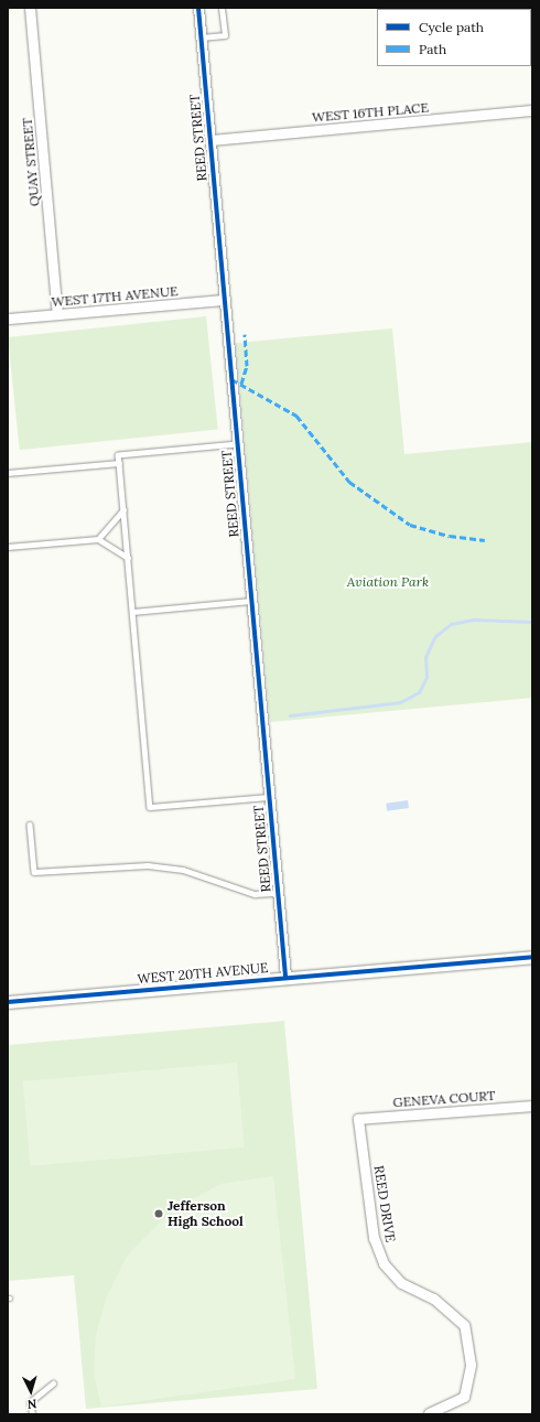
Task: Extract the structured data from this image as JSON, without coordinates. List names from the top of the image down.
{
  "streets": {
    "street": [
      "WEST 16TH PLACE",
      "REED STREET",
      "QUAY STREET",
      "WEST 17TH AVENUE",
      "WEST 20TH AVENUE",
      "GENEVA COURT",
      "REED DRIVE"
    ]
  },
  "crossings": [
    ["WEST 16TH PLACE", "REED STREET"],
    ["REED STREET", "WEST 17TH AVENUE"],
    ["REED STREET", "WEST 20TH AVENUE"],
    ["QUAY STREET", "WEST 17TH AVENUE"],
    ["GENEVA COURT", "REED DRIVE"]
  ],
  "parks": ["Aviation Park"],
  "places": ["Jefferson High School"],
  "legend": ["Cycle path", "Path"],
  "north": "bottom"
}
